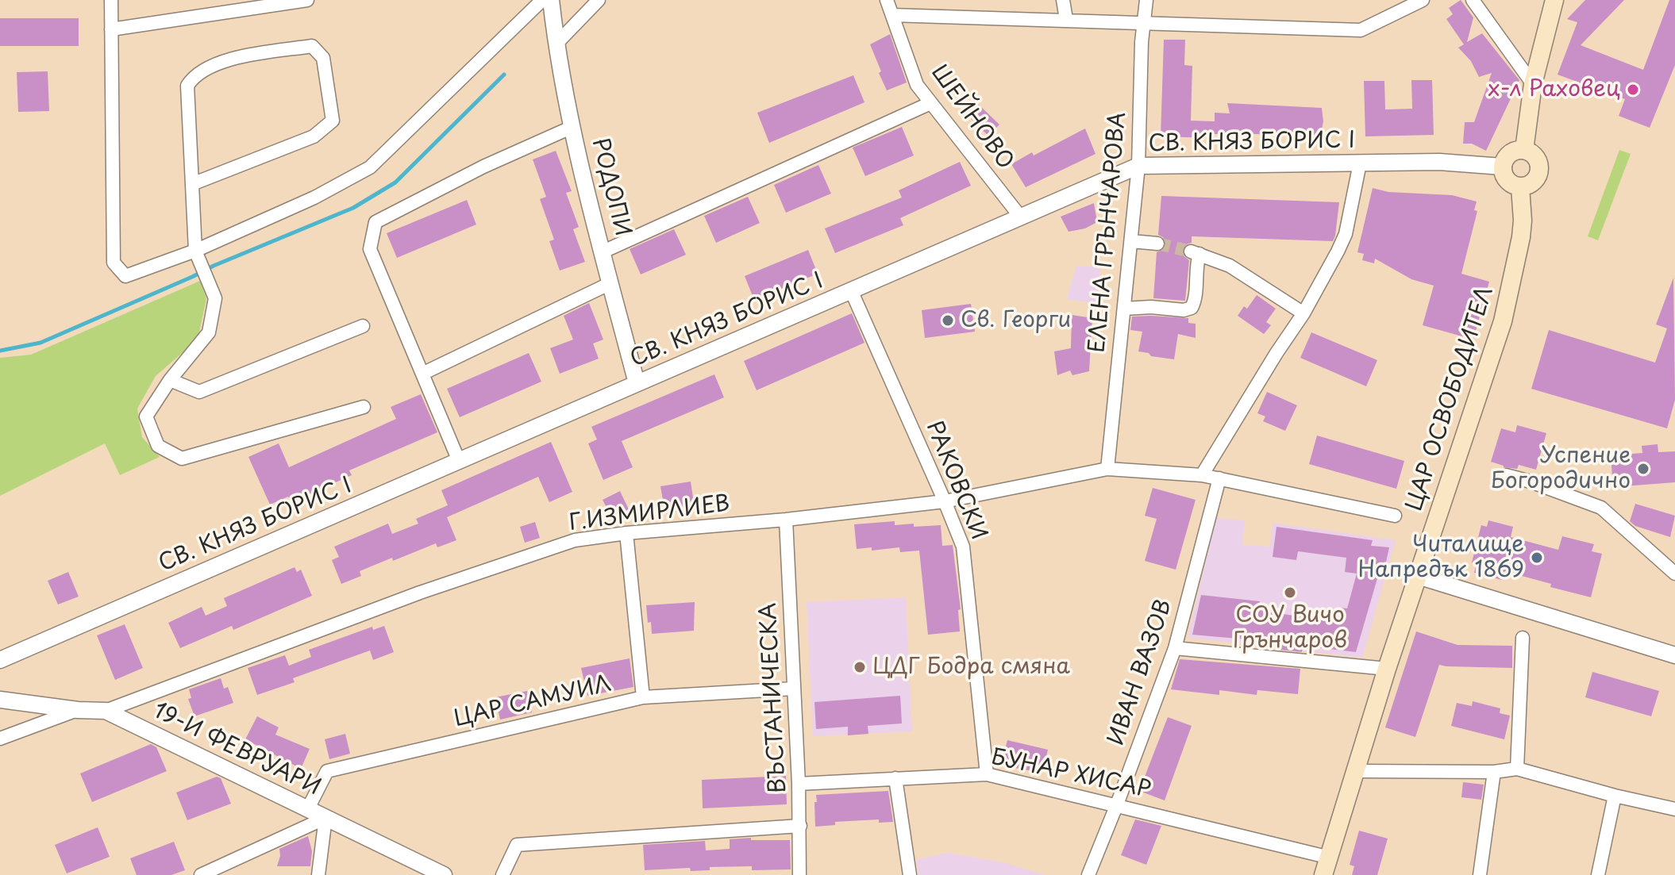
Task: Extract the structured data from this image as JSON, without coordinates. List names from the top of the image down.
{
  "streets": {
    "main road": ["ЦАР ОСВОБОДИТЕЛ"],
    "street": [
      "ШЕЙНОВО",
      "СВ. КНЯЗ БОРИС I",
      "РОДОПИ",
      "ЕЛЕНА ГРЪНЧАРОВА",
      "РАКОВСКИ",
      "Г.ИЗМИРЛИЕВ",
      "ИВАН ВАЗОВ",
      "ВЪСТАНИЧЕСКА",
      "ЦАР САМУИЛ",
      "19-И ФЕВРУАРИ",
      "БУНАР ХИСАР"
    ]
  },
  "crossings": [
    ["ШЕЙНОВО", "СВ. КНЯЗ БОРИС I"],
    ["СВ. КНЯЗ БОРИС I", "РОДОПИ"],
    ["СВ. КНЯЗ БОРИС I", "ЕЛЕНА ГРЪНЧАРОВА"],
    ["СВ. КНЯЗ БОРИС I", "ЦАР ОСВОБОДИТЕЛ"],
    ["СВ. КНЯЗ БОРИС I", "РАКОВСКИ"],
    ["ЕЛЕНА ГРЪНЧАРОВА", "Г.ИЗМИРЛИЕВ"],
    ["ЦАР ОСВОБОДИТЕЛ", "БУНАР ХИСАР"],
    ["РАКОВСКИ", "Г.ИЗМИРЛИЕВ"],
    ["РАКОВСКИ", "БУНАР ХИСАР"],
    ["Г.ИЗМИРЛИЕВ", "ИВАН ВАЗОВ"],
    ["Г.ИЗМИРЛИЕВ", "ВЪСТАНИЧЕСКА"],
    ["Г.ИЗМИРЛИЕВ", "19-И ФЕВРУАРИ"],
    ["ИВАН ВАЗОВ", "БУНАР ХИСАР"],
    ["ВЪСТАНИЧЕСКА", "ЦАР САМУИЛ"],
    ["ВЪСТАНИЧЕСКА", "БУНАР ХИСАР"],
    ["ЦАР САМУИЛ", "19-И ФЕВРУАРИ"]
  ],
  "places": [
    "х-л Раховец",
    "Св. Георги",
    "Успение Богородично",
    "Читалище Напредък 1869",
    "СОУ Вичо Грънчаров",
    "ЦДГ Бодра смяна"
  ]
}
